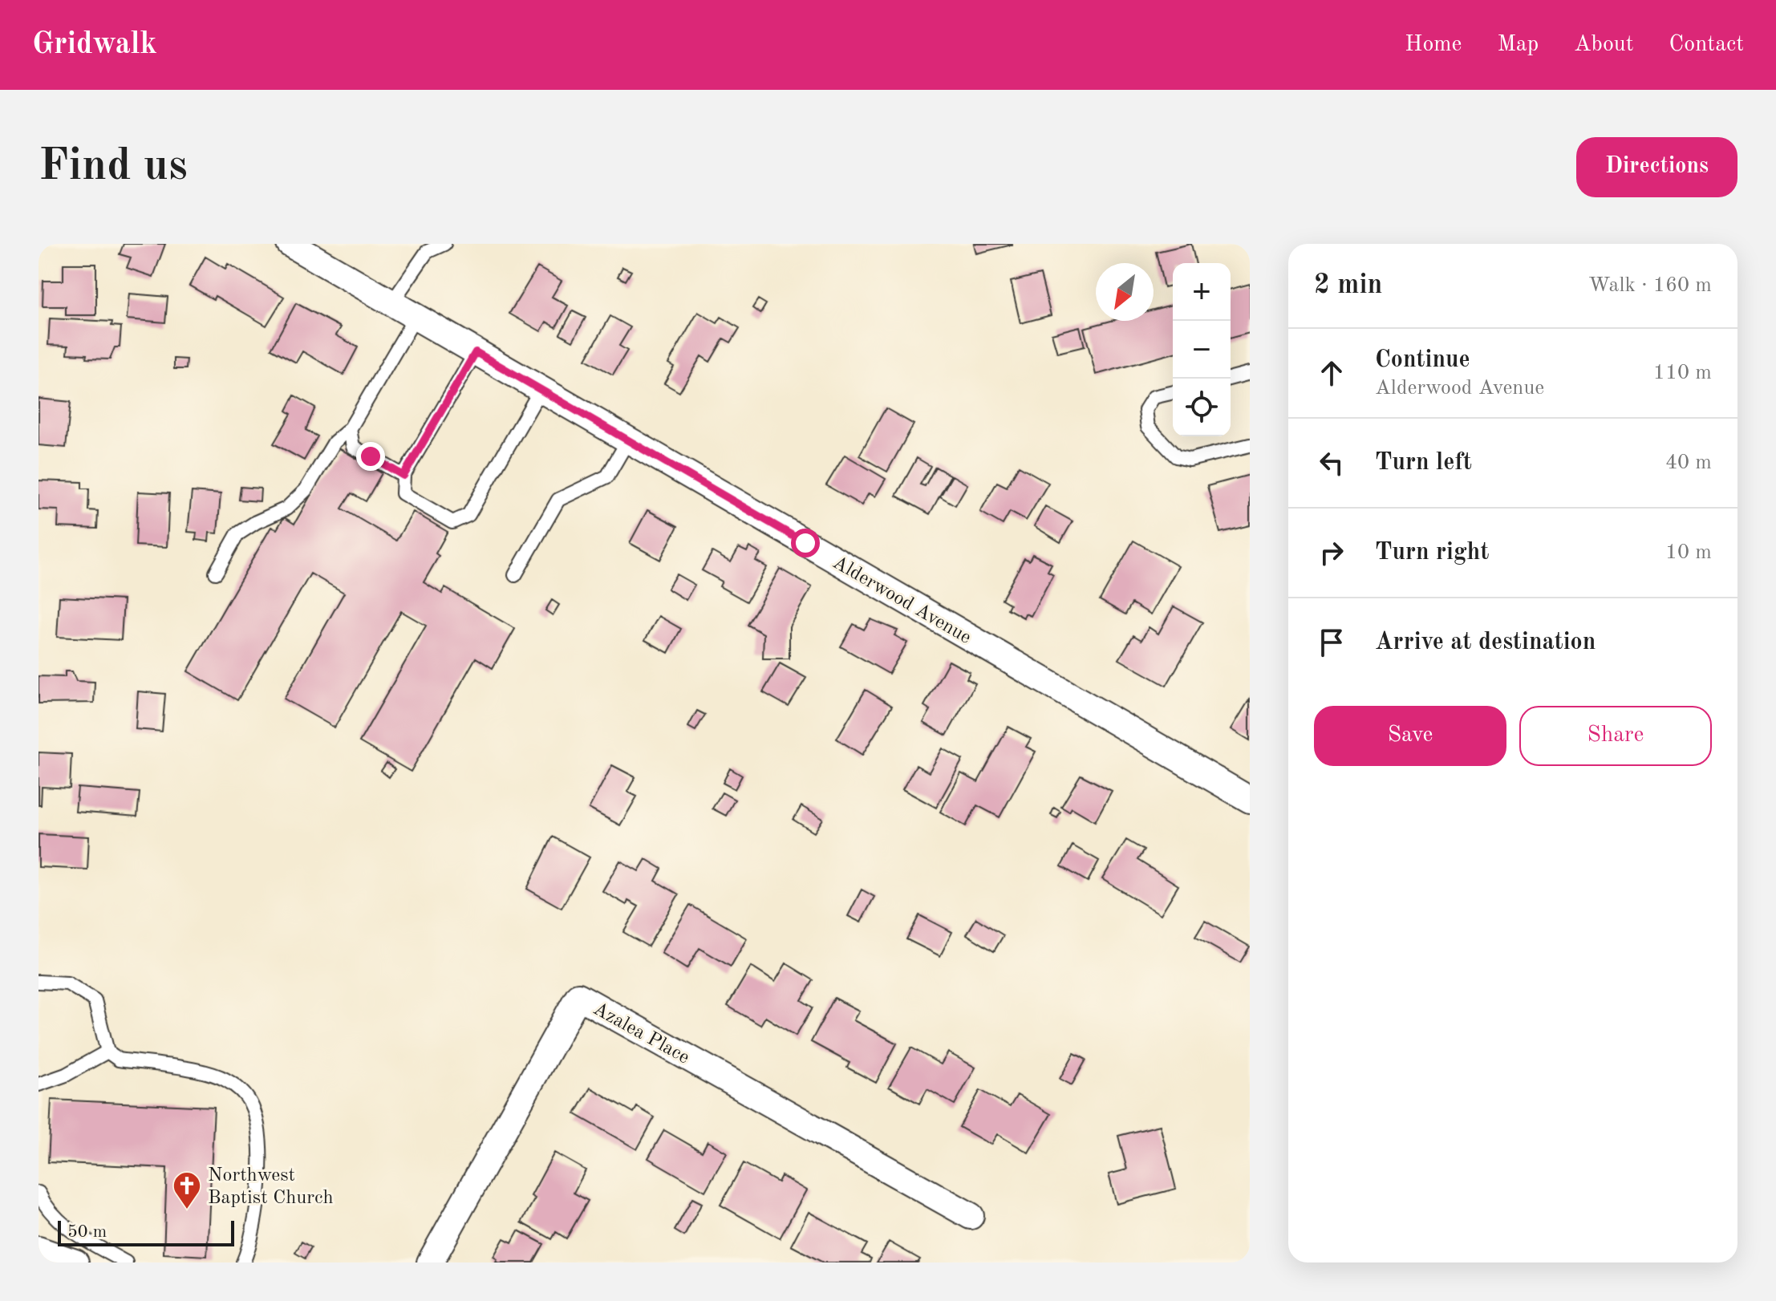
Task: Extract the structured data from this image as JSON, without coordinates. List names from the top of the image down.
{
  "streets": {
    "street": ["Alderwood Avenue", "Azalea Place"]
  },
  "places": {
    "church": ["Northwest Baptist Church"]
  },
  "scale_bar": "50 m",
  "north": "bottom left",
  "page": {
    "header": "Gridwalk",
    "nav": [
      "Home",
      "Map",
      "About",
      "Contact"
    ],
    "buttons": [
      "Directions",
      ["Save", "Share"]
    ],
    "title": "Find us",
    "heading": ["2 min", "Walk · 160 m"],
    "map_buttons": ["+", "−"],
    "list": [
      ["Continue", "Alderwood Avenue", "110 m"],
      ["Turn left", "40 m"],
      ["Turn right", "10 m"],
      "Arrive at destination"
    ],
    "scale": "50 m"
  }
}
